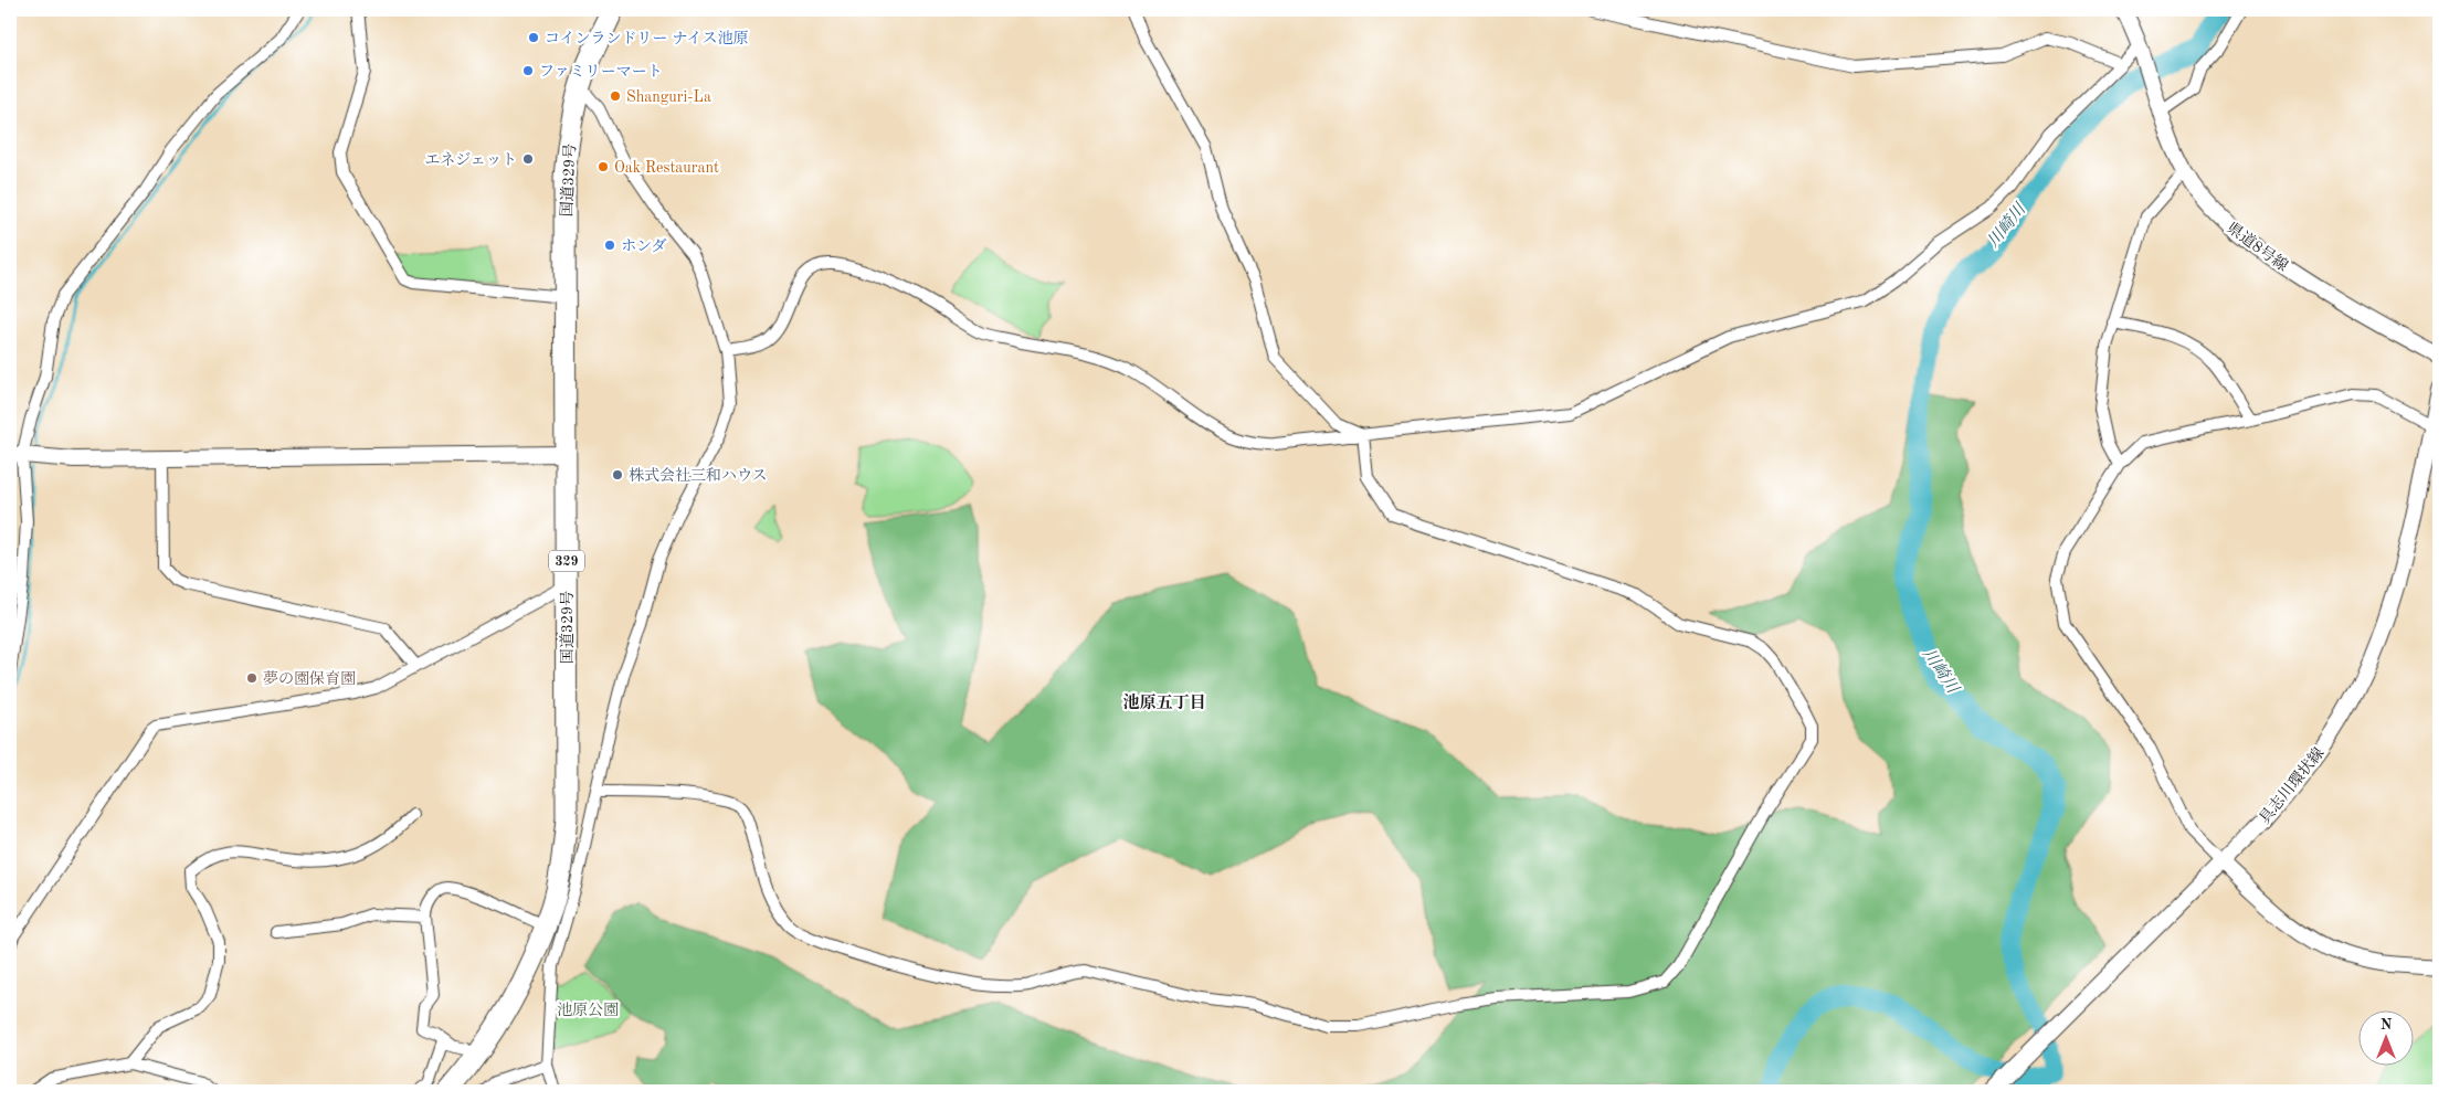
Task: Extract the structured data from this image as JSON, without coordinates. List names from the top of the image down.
{
  "streets": {
    "highway": ["国道329号", "329"],
    "main road": ["県道8号線", "具志川環状線"]
  },
  "districts": ["池原五丁目"],
  "water": ["川崎川"],
  "parks": ["池原公園"],
  "places": [
    "コインランドリー ナイス池原",
    "ファミリーマート",
    "Shanguri-La",
    "エネジェット",
    "Oak Restaurant",
    "ホンダ",
    "株式会社三和ハウス",
    "夢の園保育園"
  ],
  "north": "top"
}
